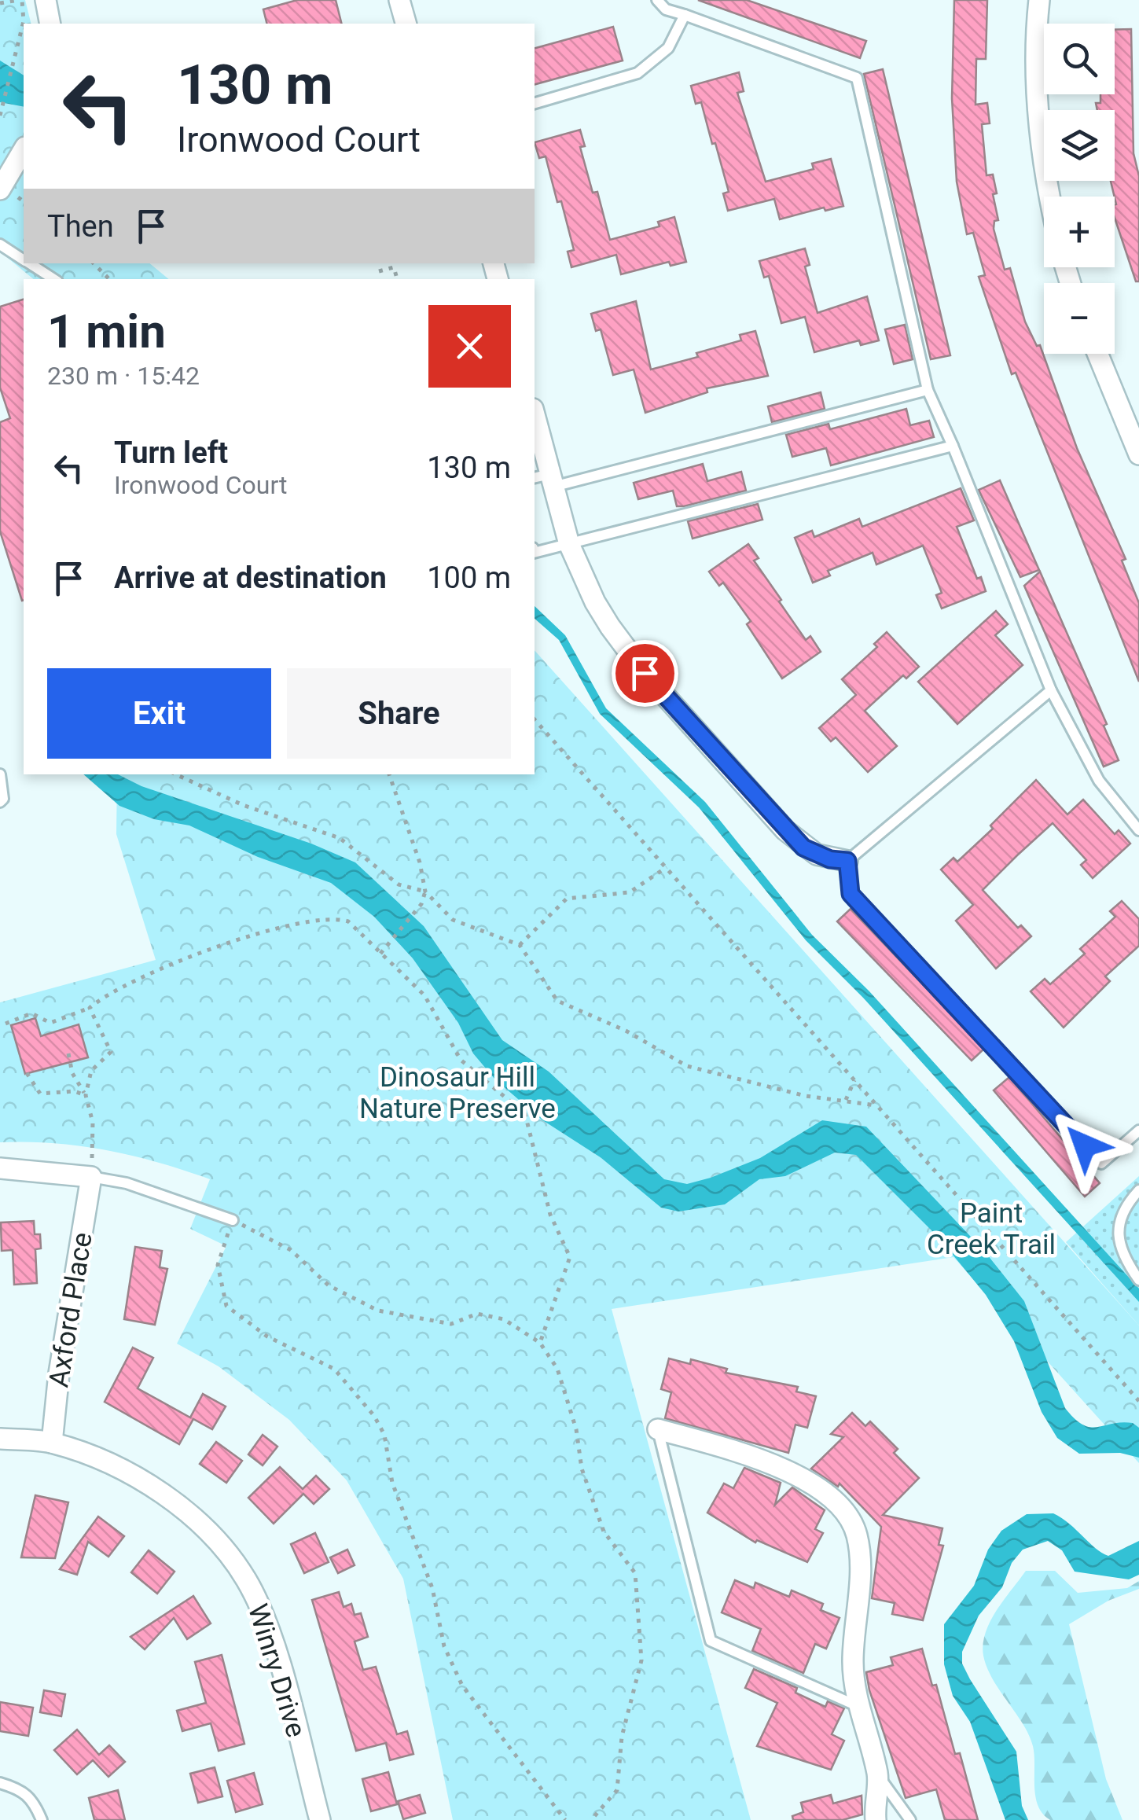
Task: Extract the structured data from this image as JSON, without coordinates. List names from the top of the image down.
{
  "streets": {
    "street": ["Axford Place", "Winry Drive"]
  },
  "crossings": [
    ["Axford Place", "Winry Drive"]
  ],
  "parks": ["Dinosaur Hill Nature Preserve", "Paint Creek Trail"],
  "page": {
    "map_buttons": ["+", "−"],
    "turn": ["130 m", "Ironwood Court"],
    "then": "Then",
    "heading": ["1 min", "230 m · 15:42"],
    "list": [
      {
        "name": "Turn left",
        "note": "Ironwood Court",
        "value": "130 m"
      },
      {
        "name": "Arrive at destination",
        "value": "100 m"
      }
    ],
    "buttons": ["Exit", "Share"]
  }
}
